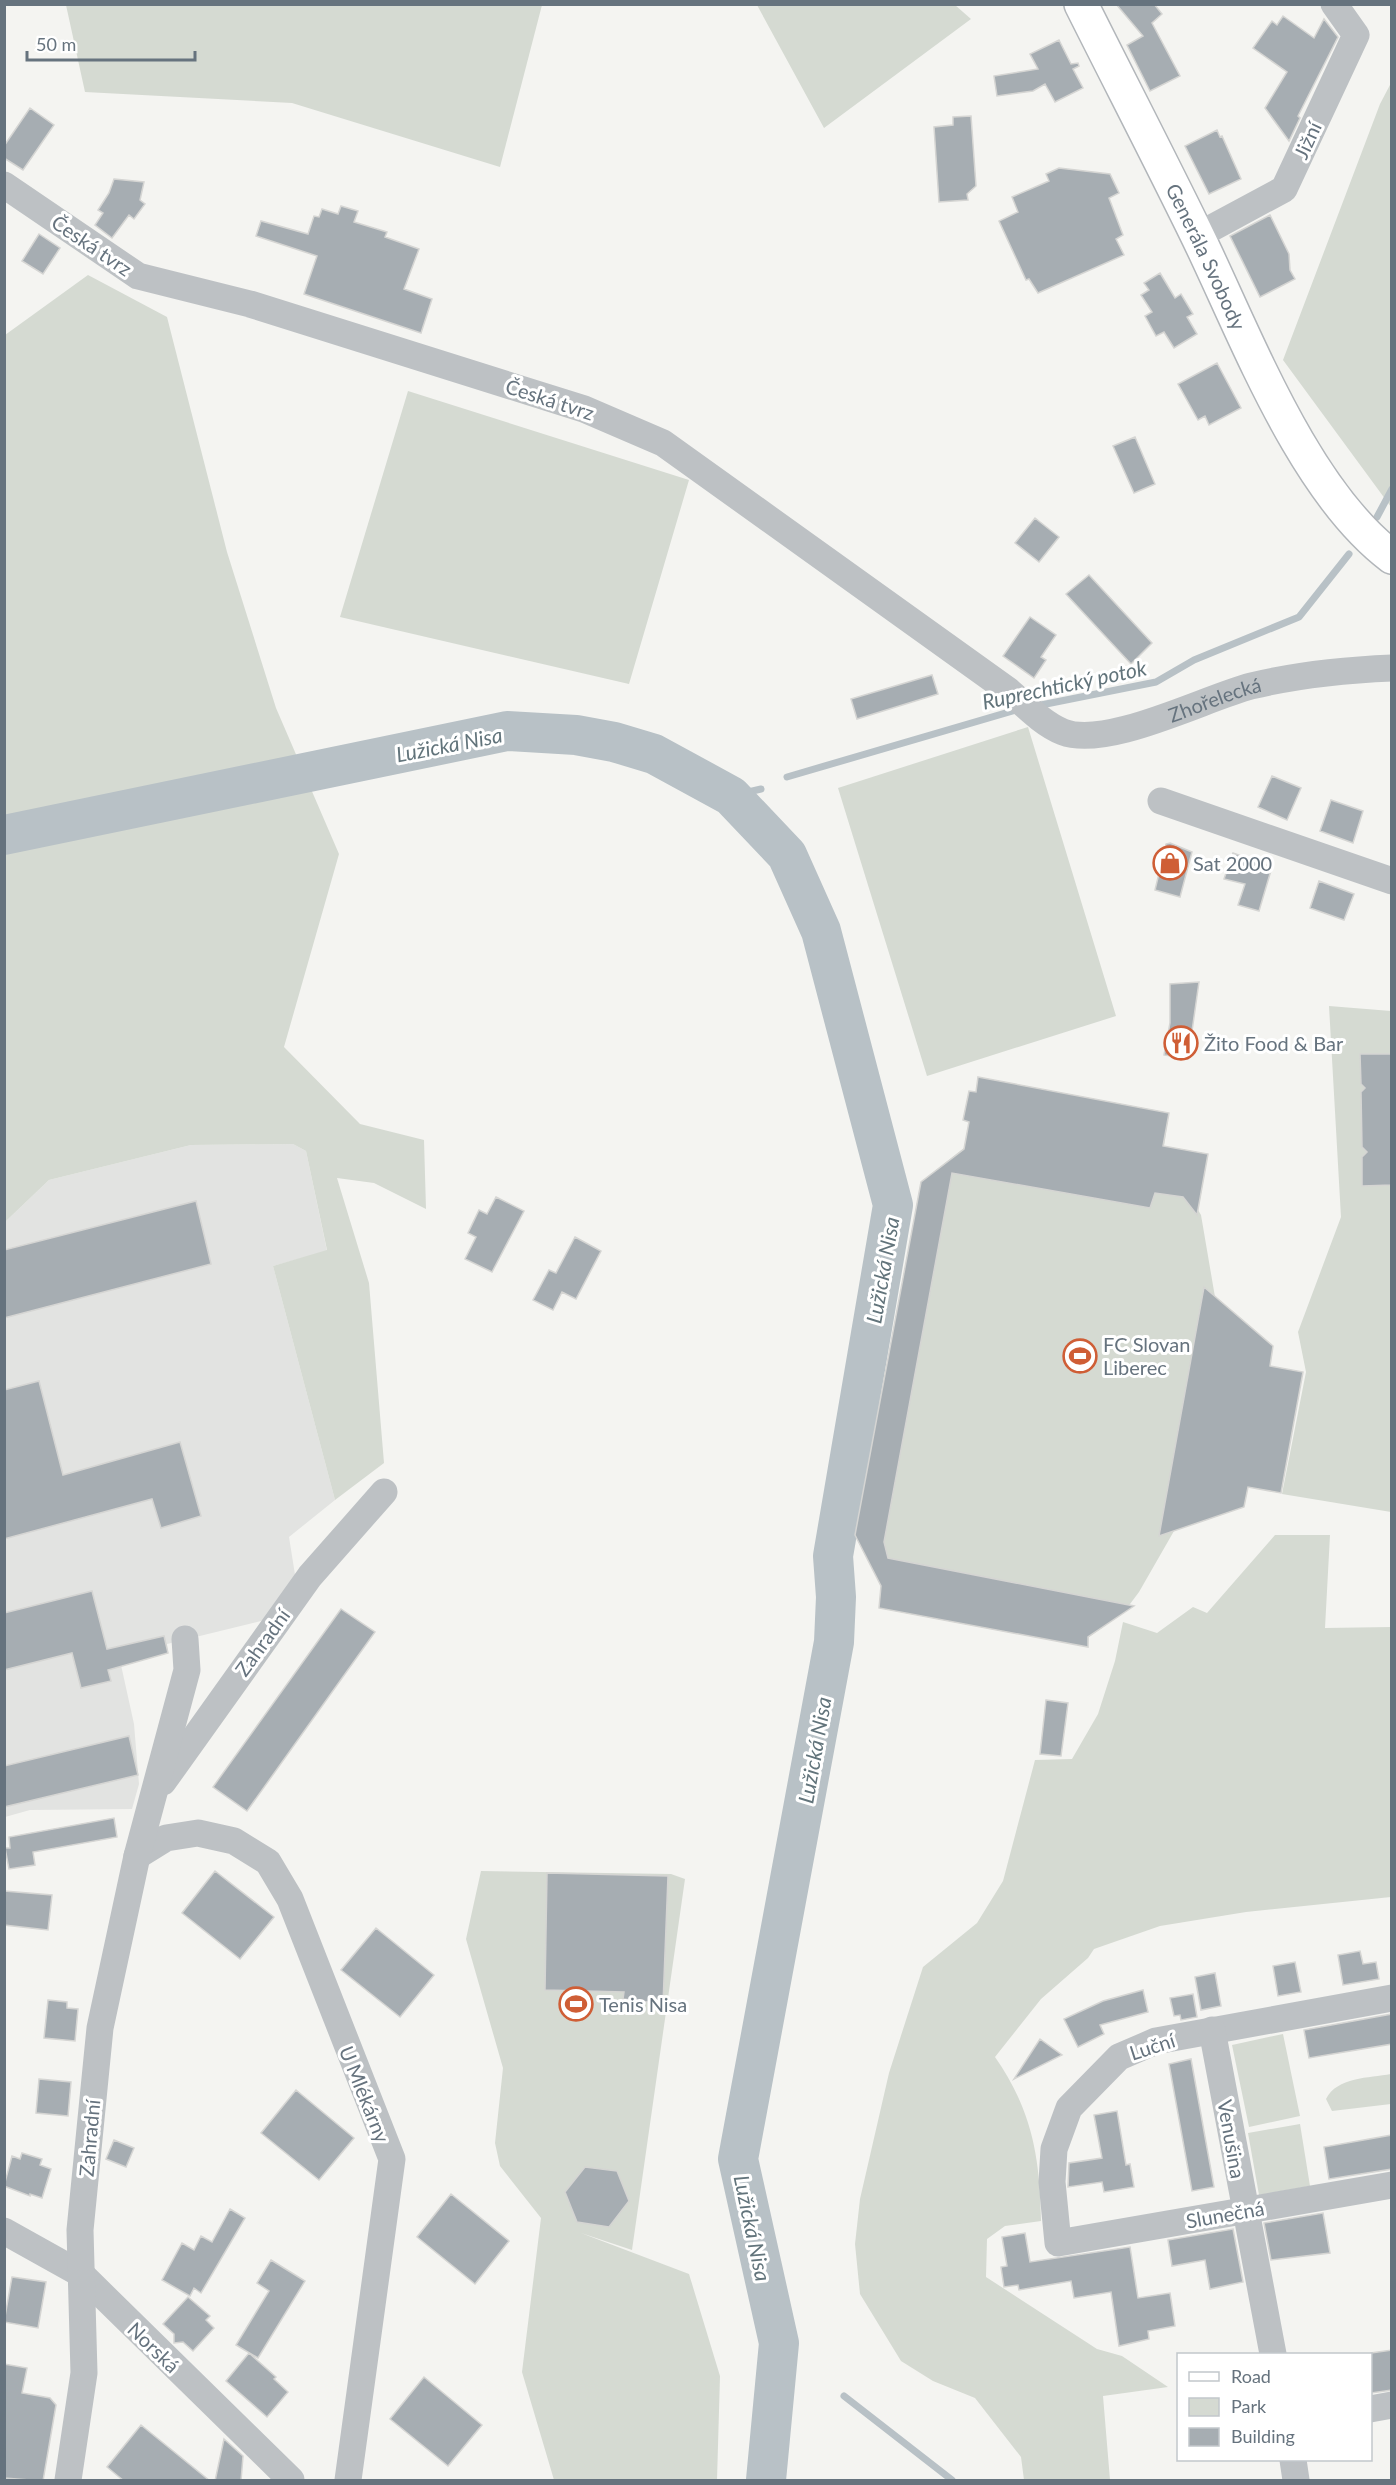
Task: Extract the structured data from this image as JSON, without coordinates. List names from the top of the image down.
{
  "streets": {
    "main road": ["Generála Svobody"],
    "street": [
      "Jižní",
      "Česká tvrz",
      "Zhořelecká",
      "Zahradní",
      "Luční",
      "U Mlékárny",
      "Venušina",
      "Slunečná",
      "Norská"
    ]
  },
  "crossings": [
    ["Jižní", "Generála Svobody"],
    ["Česká tvrz", "Zhořelecká"],
    ["Zahradní", "U Mlékárny"],
    ["Zahradní", "Norská"],
    ["Luční", "Venušina"],
    ["Luční", "Slunečná"],
    ["Venušina", "Slunečná"]
  ],
  "water": ["Ruprechtický potok", "Lužická Nisa"],
  "places": {
    "shop": ["Sat 2000"],
    "restaurant": ["Žito Food & Bar"],
    "sports": ["FC Slovan Liberec", "Tenis Nisa"]
  },
  "legend": ["Road", "Park", "Building"],
  "scale_bar": "50 m"
}
